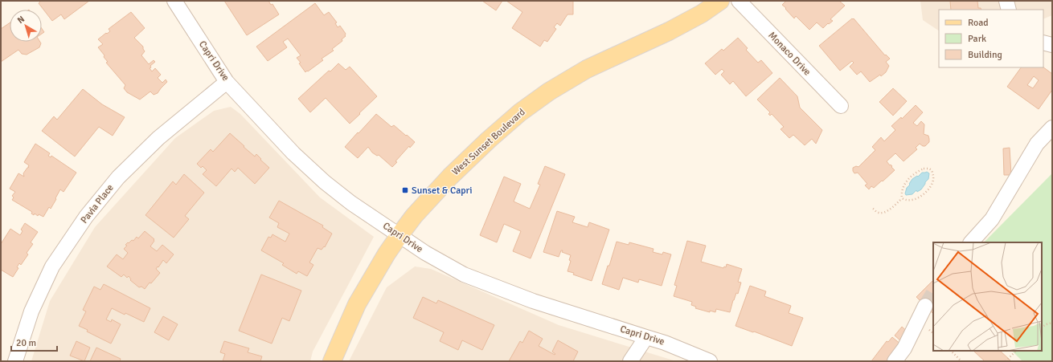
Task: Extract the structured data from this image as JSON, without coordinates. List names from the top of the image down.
{
  "streets": {
    "main road": ["West Sunset Boulevard"],
    "street": ["Monaco Drive", "Capri Drive", "Pavia Place"]
  },
  "crossings": [
    ["Capri Drive", "West Sunset Boulevard"],
    ["Capri Drive", "Pavia Place"]
  ],
  "places": {
    "transit": ["Sunset & Capri"]
  },
  "legend": ["Road", "Park", "Building"],
  "scale_bar": "20 m",
  "north": "top left"
}
